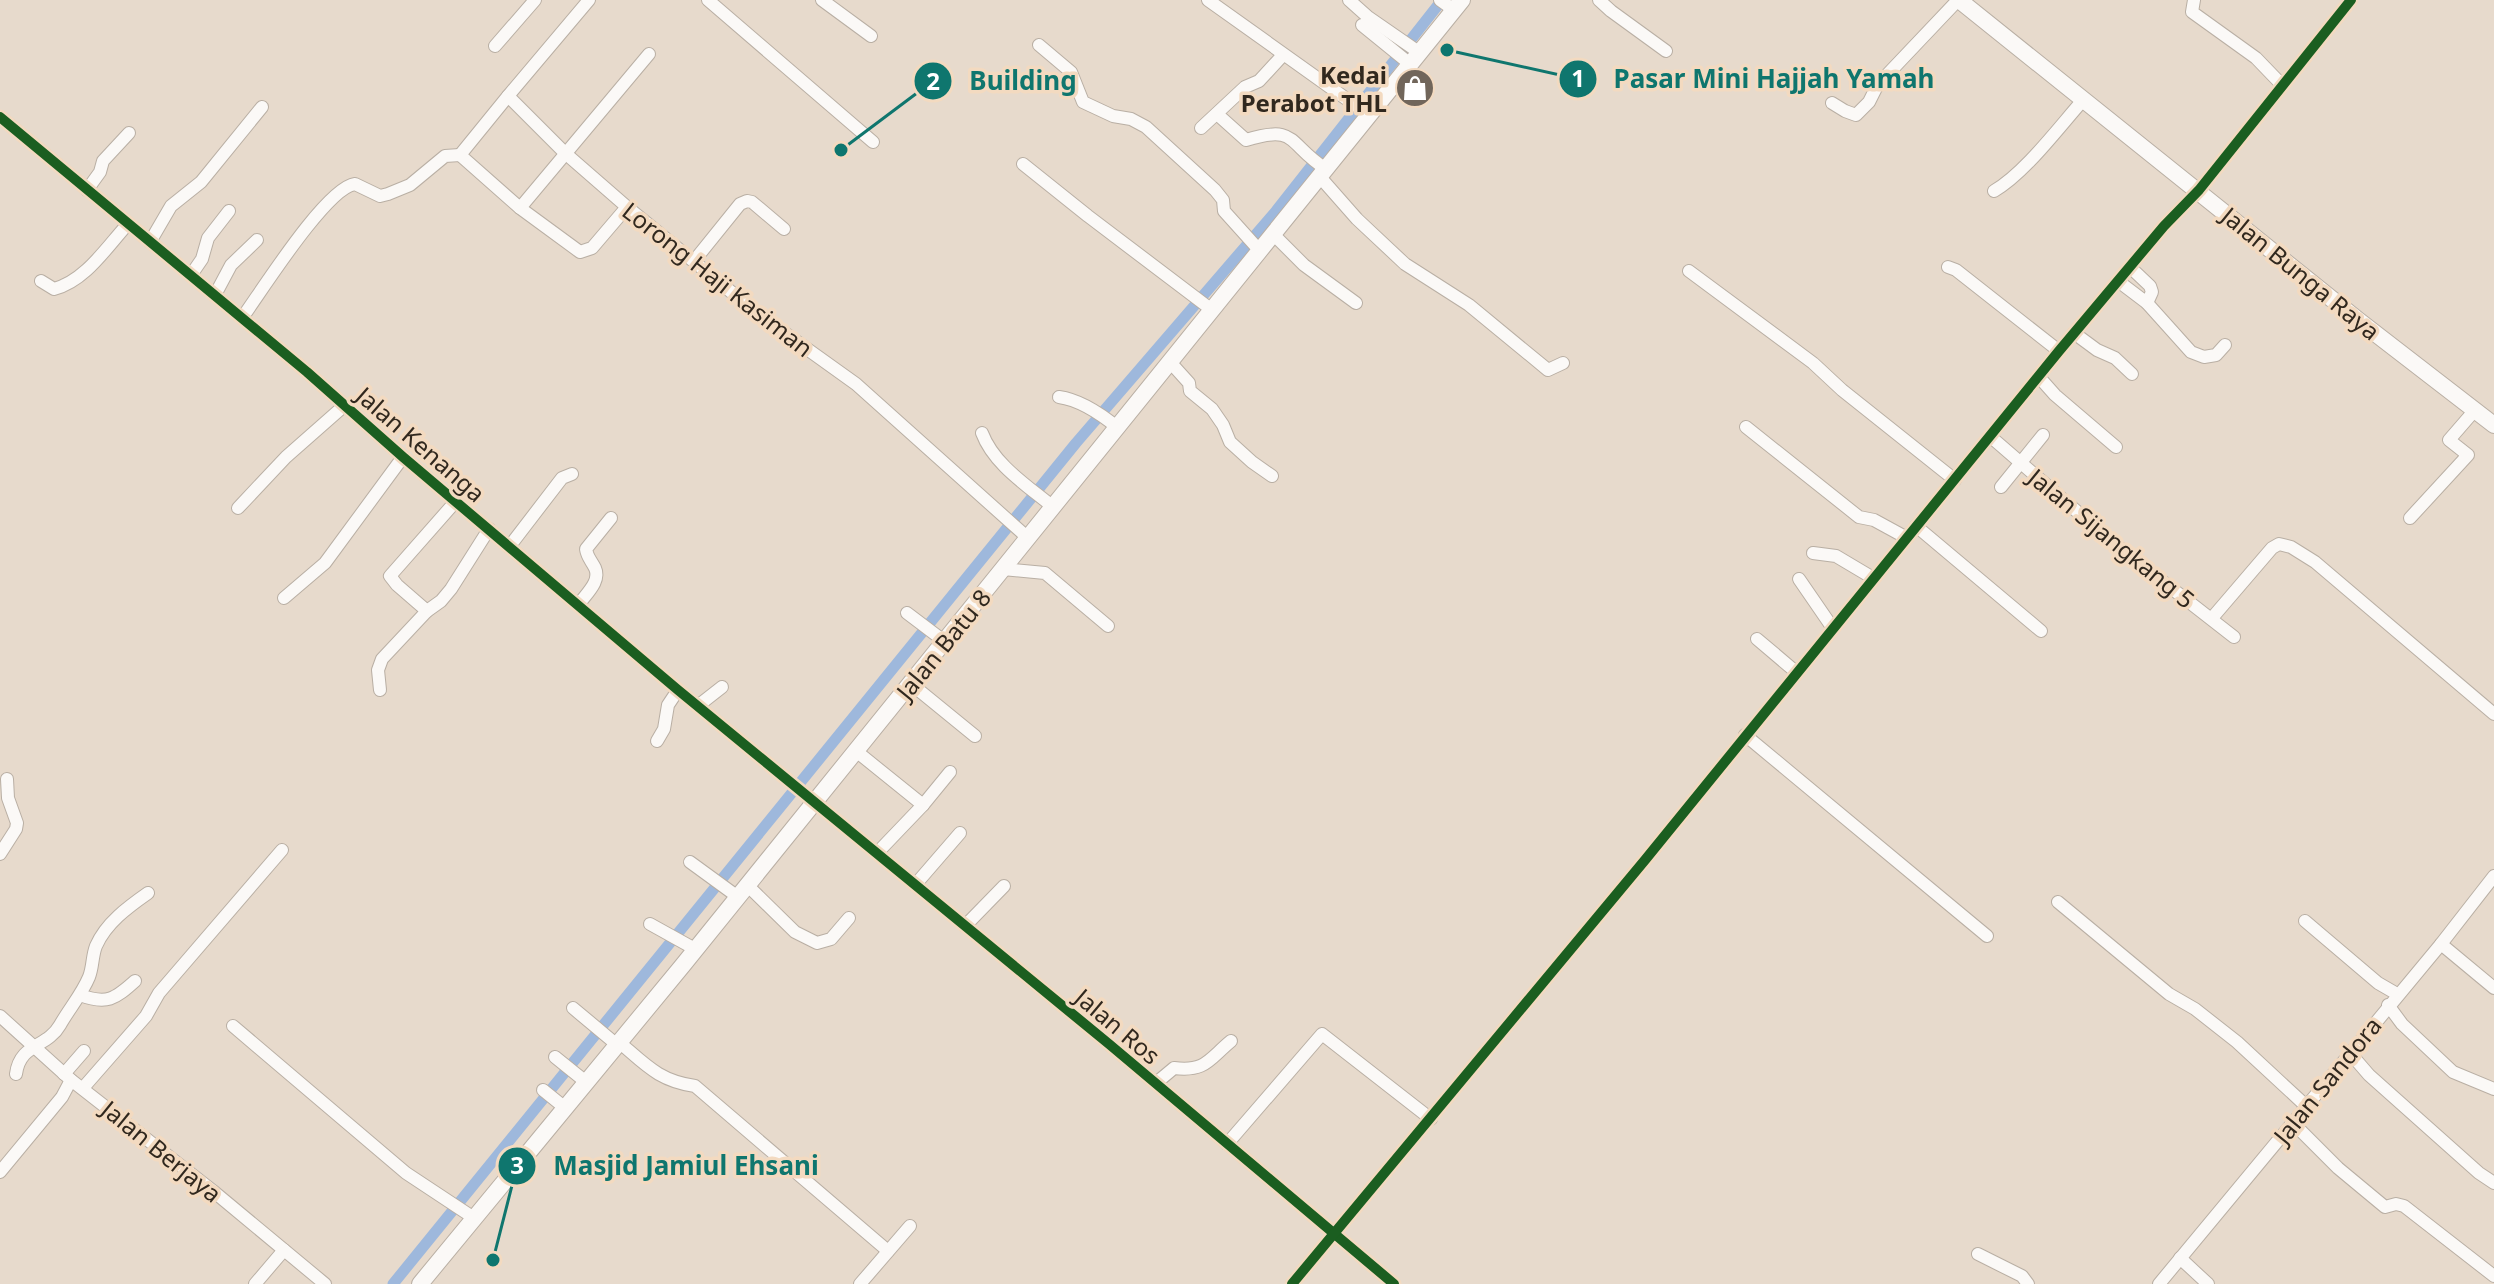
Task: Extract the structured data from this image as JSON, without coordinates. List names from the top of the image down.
{
  "streets": {
    "street": [
      "Jalan Bunga Raya",
      "Lorong Haji Kasiman",
      "Jalan Kenanga",
      "Jalan Sijangkang 5",
      "Jalan Batu 8",
      "Jalan Ros",
      "Jalan Sandora",
      "Jalan Berjaya"
    ]
  },
  "crossings": [
    ["Lorong Haji Kasiman", "Jalan Batu 8"],
    ["Jalan Kenanga", "Jalan Batu 8"],
    ["Jalan Kenanga", "Jalan Ros"],
    ["Jalan Batu 8", "Jalan Ros"]
  ],
  "places": {
    "other": ["Pasar Mini Hajjah Yamah", "Building", "Masjid Jamiul Ehsani"],
    "shop": ["Kedai Perabot THL"]
  }
}
